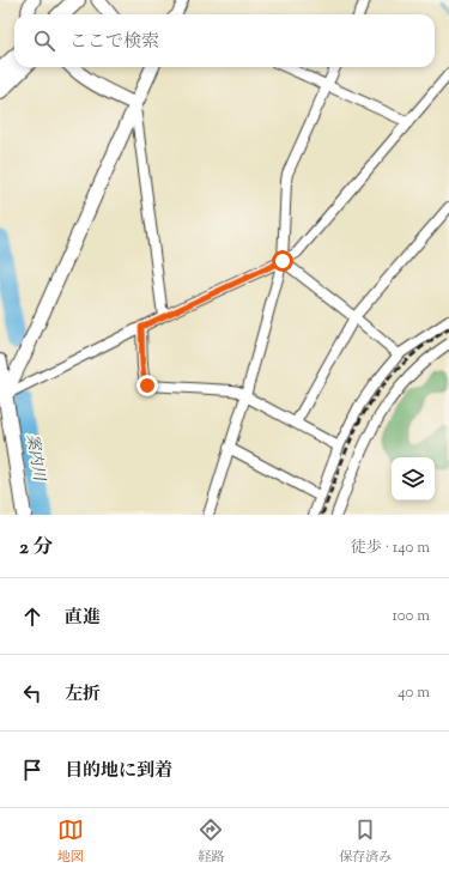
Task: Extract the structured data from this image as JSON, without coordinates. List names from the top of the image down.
{
  "water": ["案内川"],
  "page": {
    "search": "ここで検索",
    "heading": ["2 分", "徒歩 · 140 m"],
    "list": [
      ["直進", "100 m"],
      ["左折", "40 m"],
      "目的地に到着"
    ],
    "nav": ["地図", "経路", "保存済み"]
  }
}
